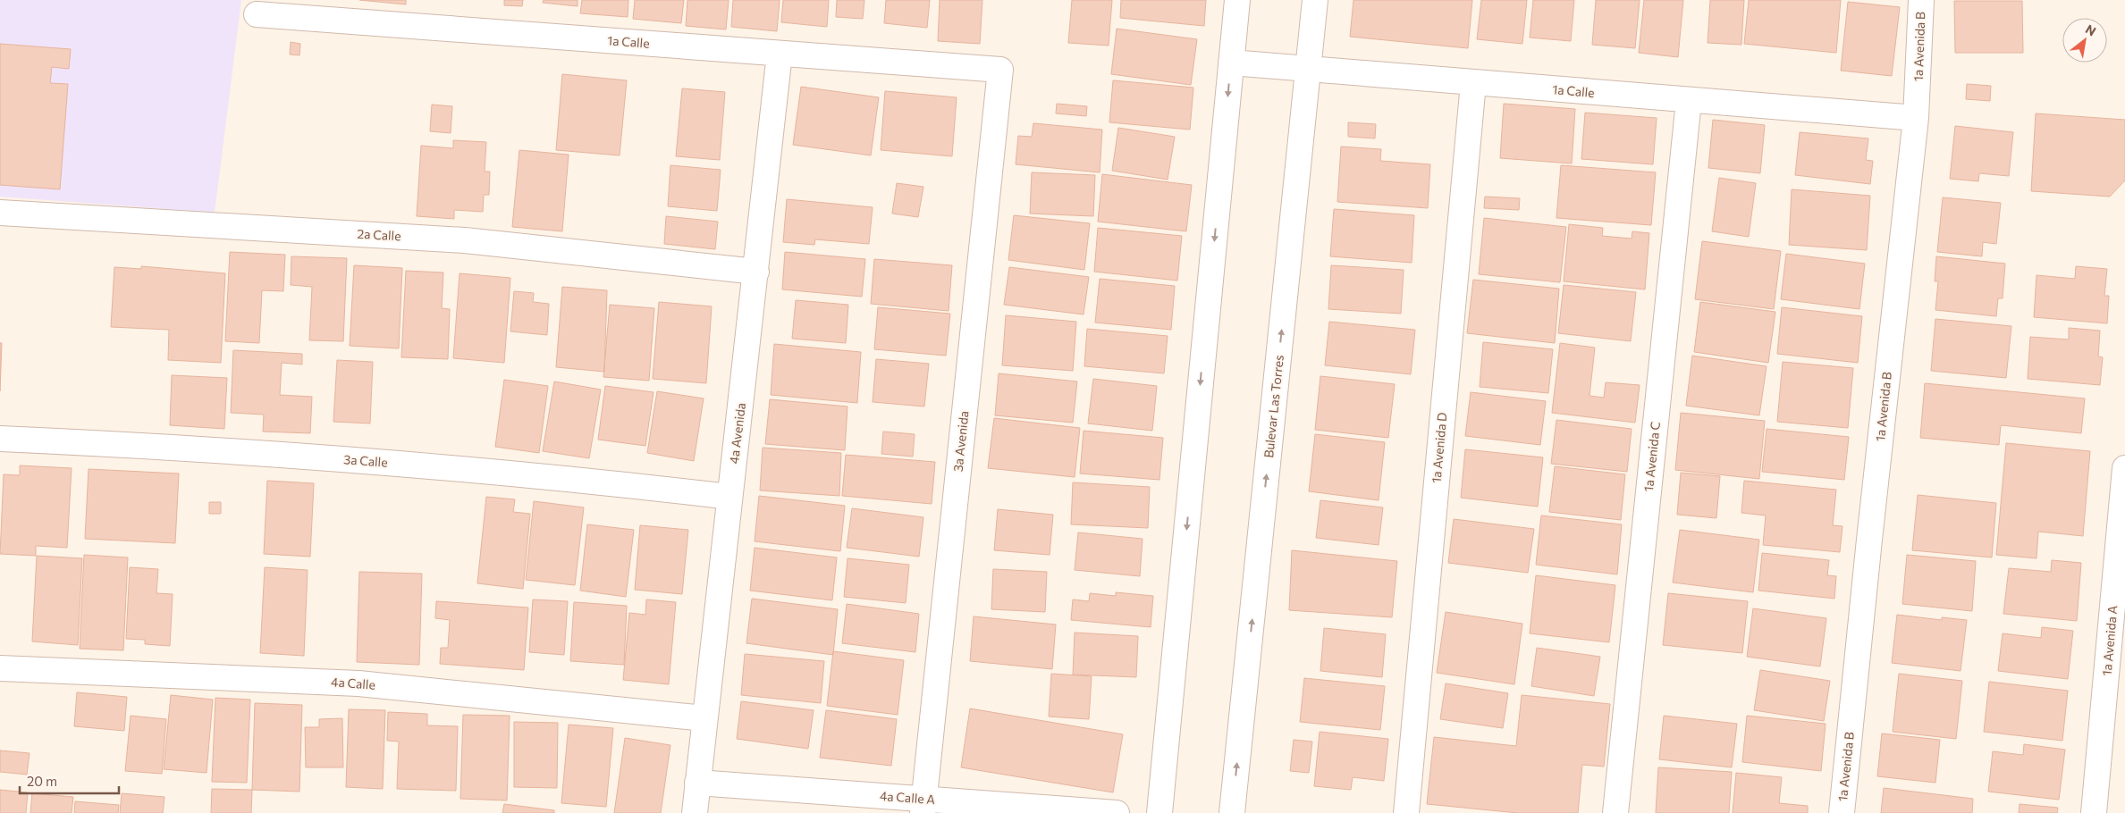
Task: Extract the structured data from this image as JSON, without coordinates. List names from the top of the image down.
{
  "streets": {
    "street": [
      "1a Calle",
      "1a Avenida B",
      "2a Calle",
      "Bulevar Las Torres",
      "4a Avenida",
      "3a Avenida",
      "1a Avenida D",
      "1a Avenida C",
      "3a Calle",
      "1a Avenida A",
      "4a Calle",
      "4a Calle A"
    ]
  },
  "crossings": [
    ["1a Calle", "1a Avenida B"],
    ["1a Calle", "Bulevar Las Torres"],
    ["1a Calle", "4a Avenida"],
    ["1a Calle", "3a Avenida"],
    ["1a Calle", "1a Avenida D"],
    ["1a Calle", "1a Avenida C"],
    ["2a Calle", "4a Avenida"],
    ["4a Avenida", "3a Calle"],
    ["4a Avenida", "4a Calle"],
    ["4a Avenida", "4a Calle A"],
    ["3a Avenida", "4a Calle A"]
  ],
  "scale_bar": "20 m",
  "north": "top right"
}
